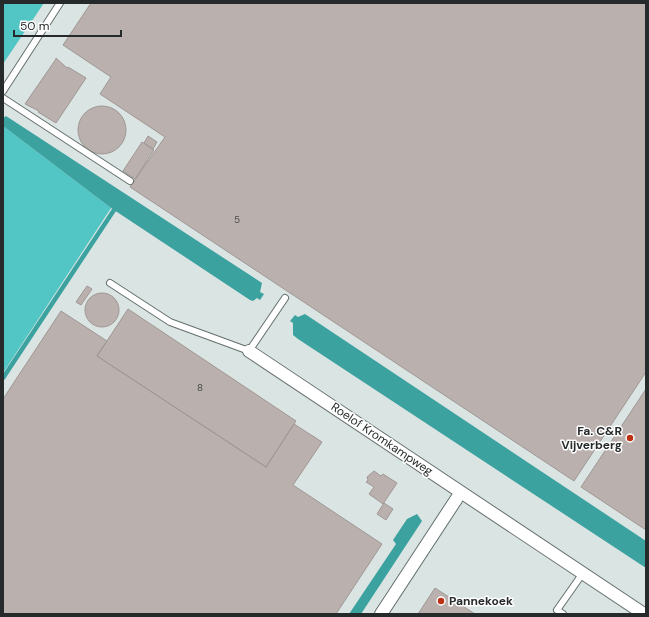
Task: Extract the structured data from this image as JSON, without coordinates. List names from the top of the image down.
{
  "streets": {
    "street": ["Roelof Kromkampweg"]
  },
  "places": ["Fa. C&R Vijverberg", "Pannekoek"],
  "house_numbers": ["5", "8"],
  "scale_bar": "50 m"
}
